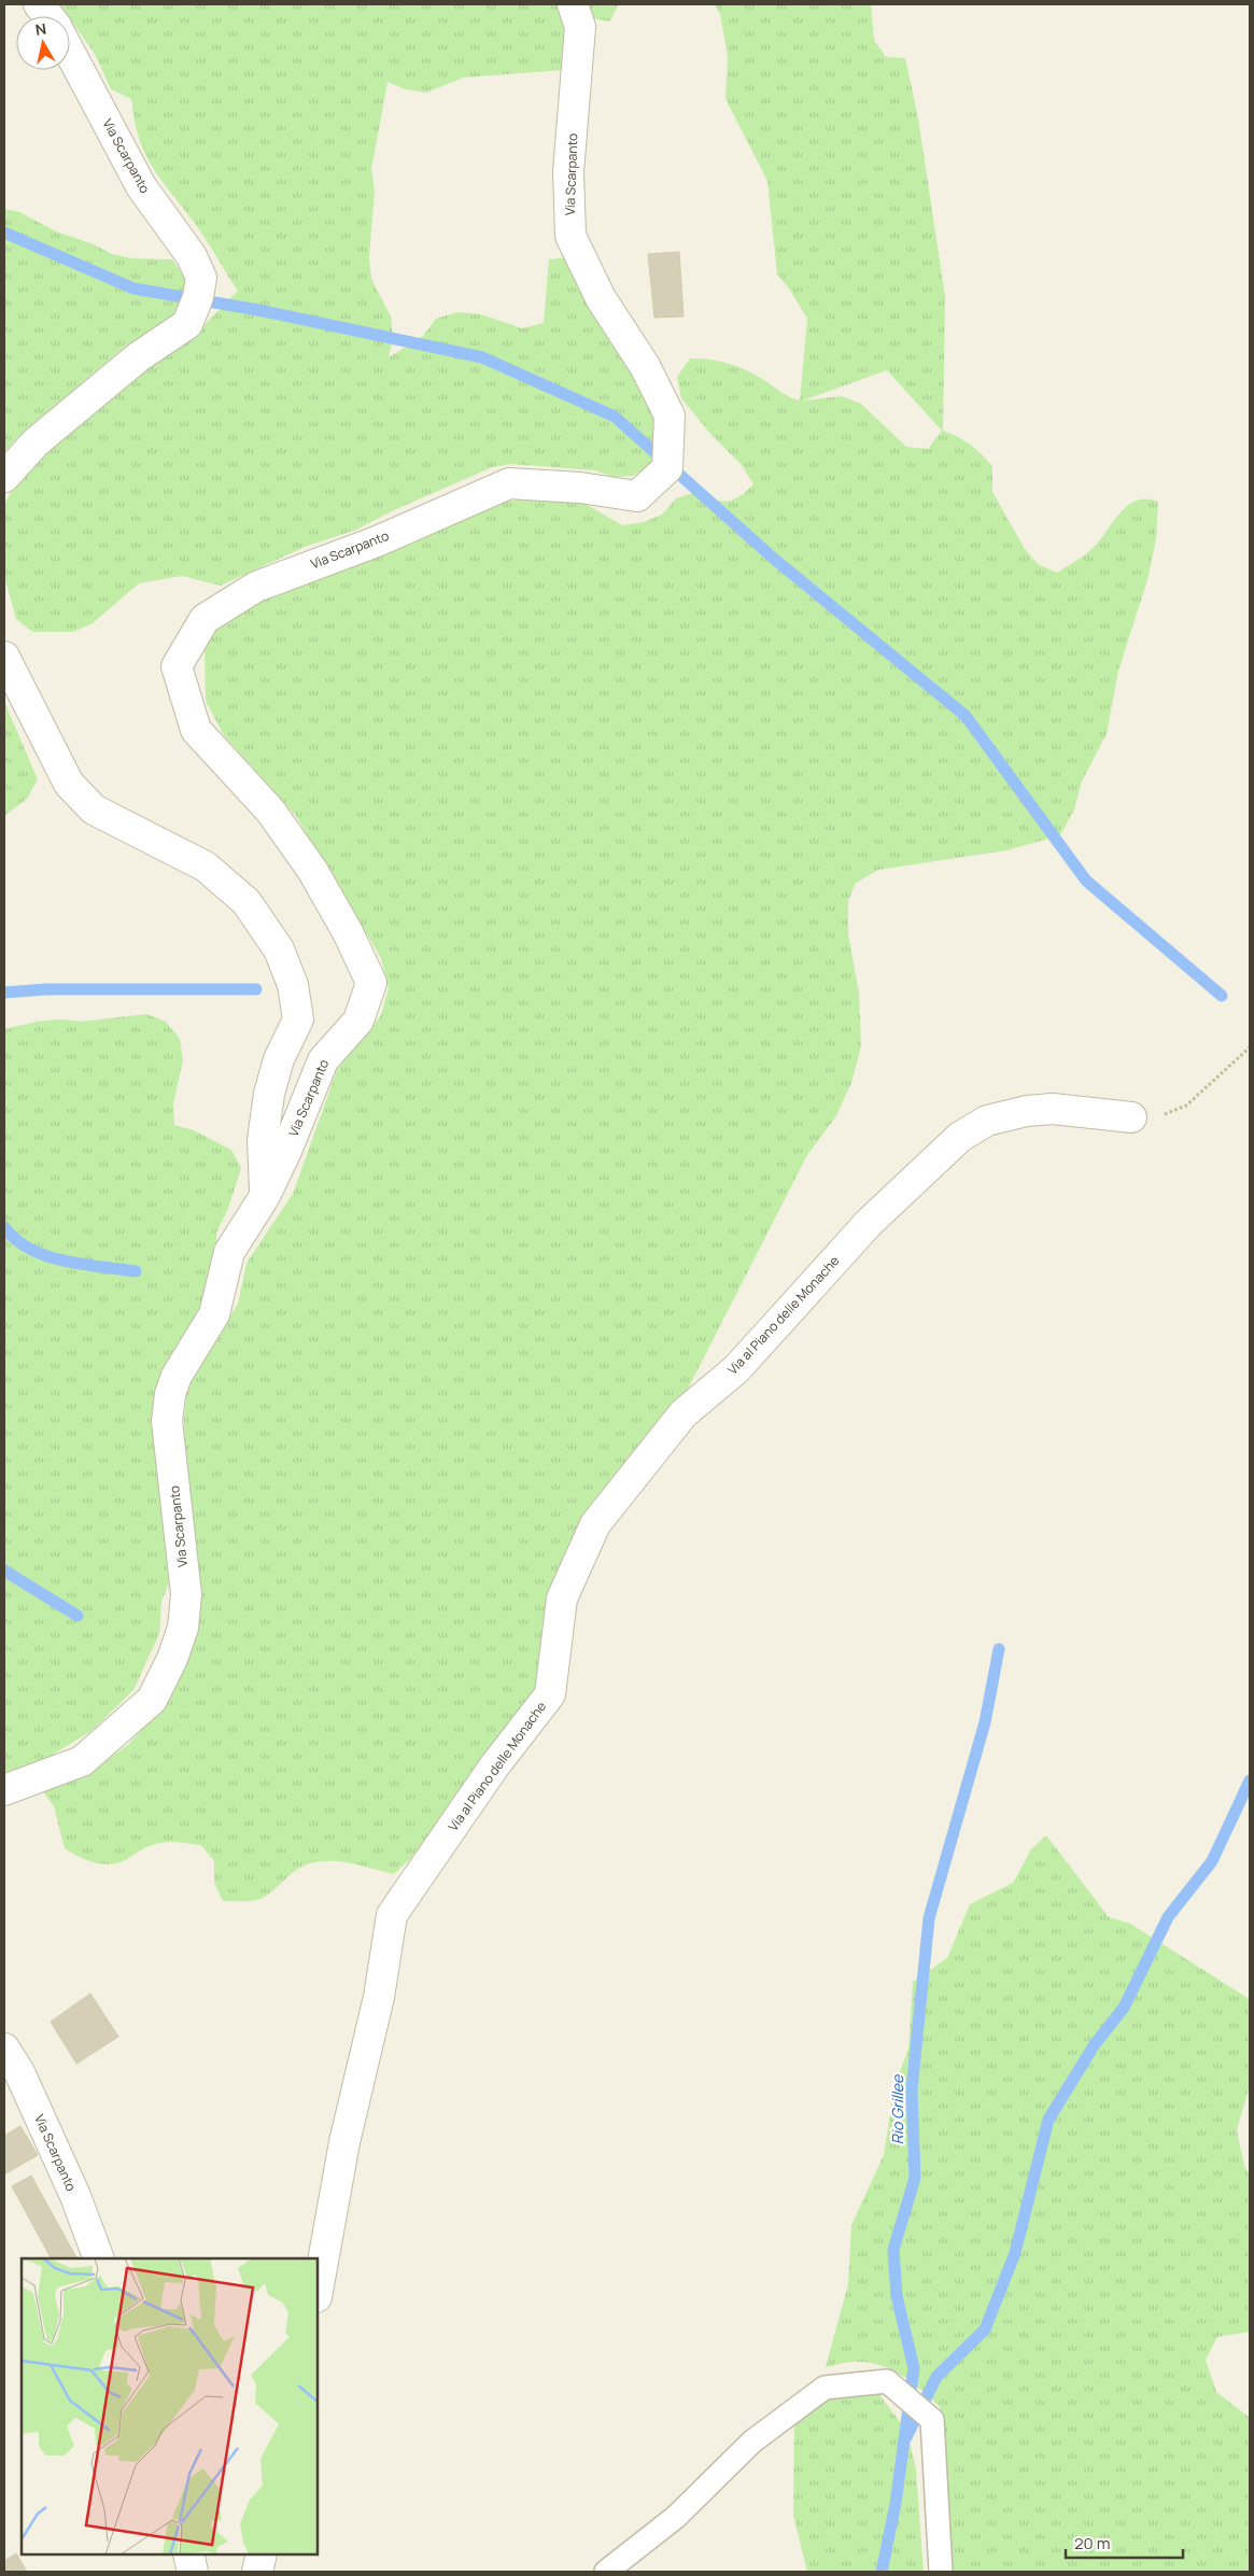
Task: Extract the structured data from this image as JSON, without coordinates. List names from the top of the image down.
{
  "streets": {
    "street": ["Via Scarpanto", "Via al Piano delle Monache"]
  },
  "water": ["Rio Grillee"],
  "scale_bar": "20 m",
  "north": "top"
}
